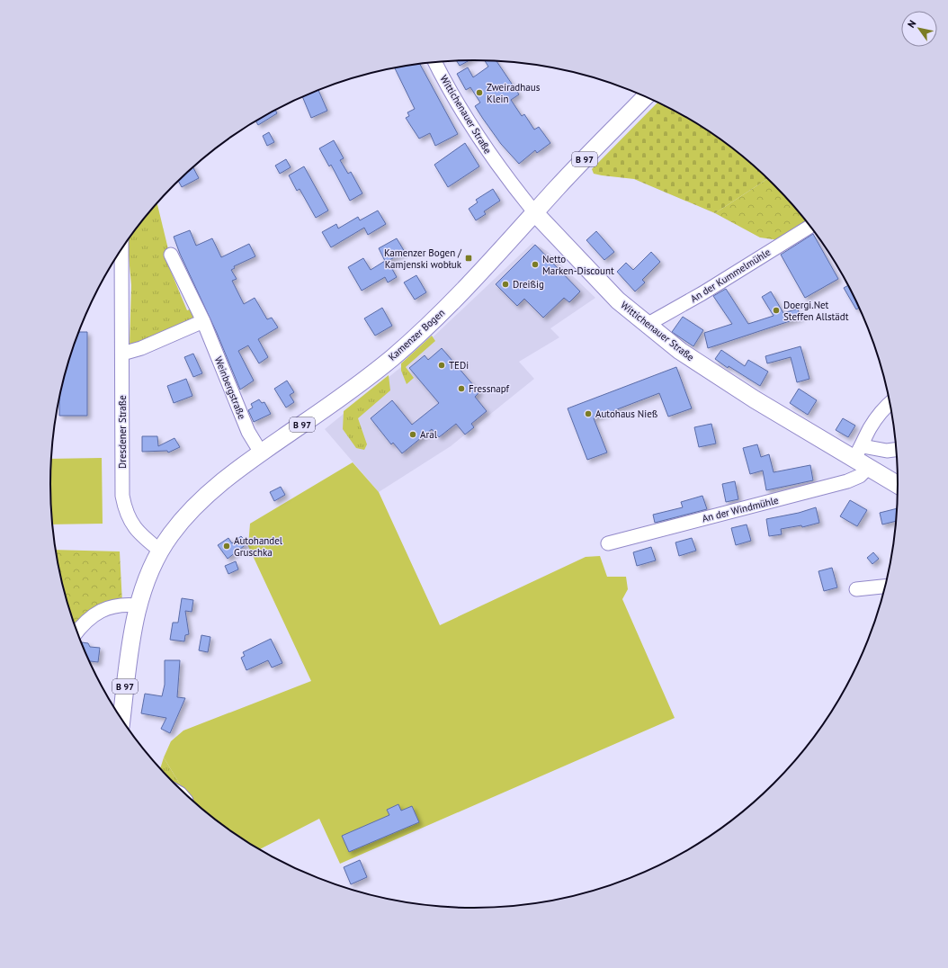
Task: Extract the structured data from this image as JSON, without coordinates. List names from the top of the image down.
{
  "streets": {
    "main road": ["Wittichenauer Straße", "B 97", "Kamenzer Bogen"],
    "street": [
      "An der Kummelmühle",
      "Weinbergstraße",
      "Dresdener Straße",
      "An der Windmühle"
    ]
  },
  "crossings": [
    ["Wittichenauer Straße", "An der Kummelmühle"],
    ["Wittichenauer Straße", "Kamenzer Bogen"],
    ["Wittichenauer Straße", "An der Windmühle"],
    ["B 97", "Kamenzer Bogen"],
    ["B 97", "Dresdener Straße"],
    ["Kamenzer Bogen", "Weinbergstraße"],
    ["Kamenzer Bogen", "Dresdener Straße"]
  ],
  "places": {
    "other": [
      "Zweiradhaus Klein",
      "Netto Marken-Discount",
      "Dreißig",
      "Doergi.Net Steffen Allstädt",
      "TEDi",
      "Fressnapf",
      "Autohaus Nieß",
      "Aral",
      "Autohandel Gruschka"
    ],
    "transit": ["Kamenzer Bogen / Kamjenski wobłuk"]
  },
  "north": "top left"
}
